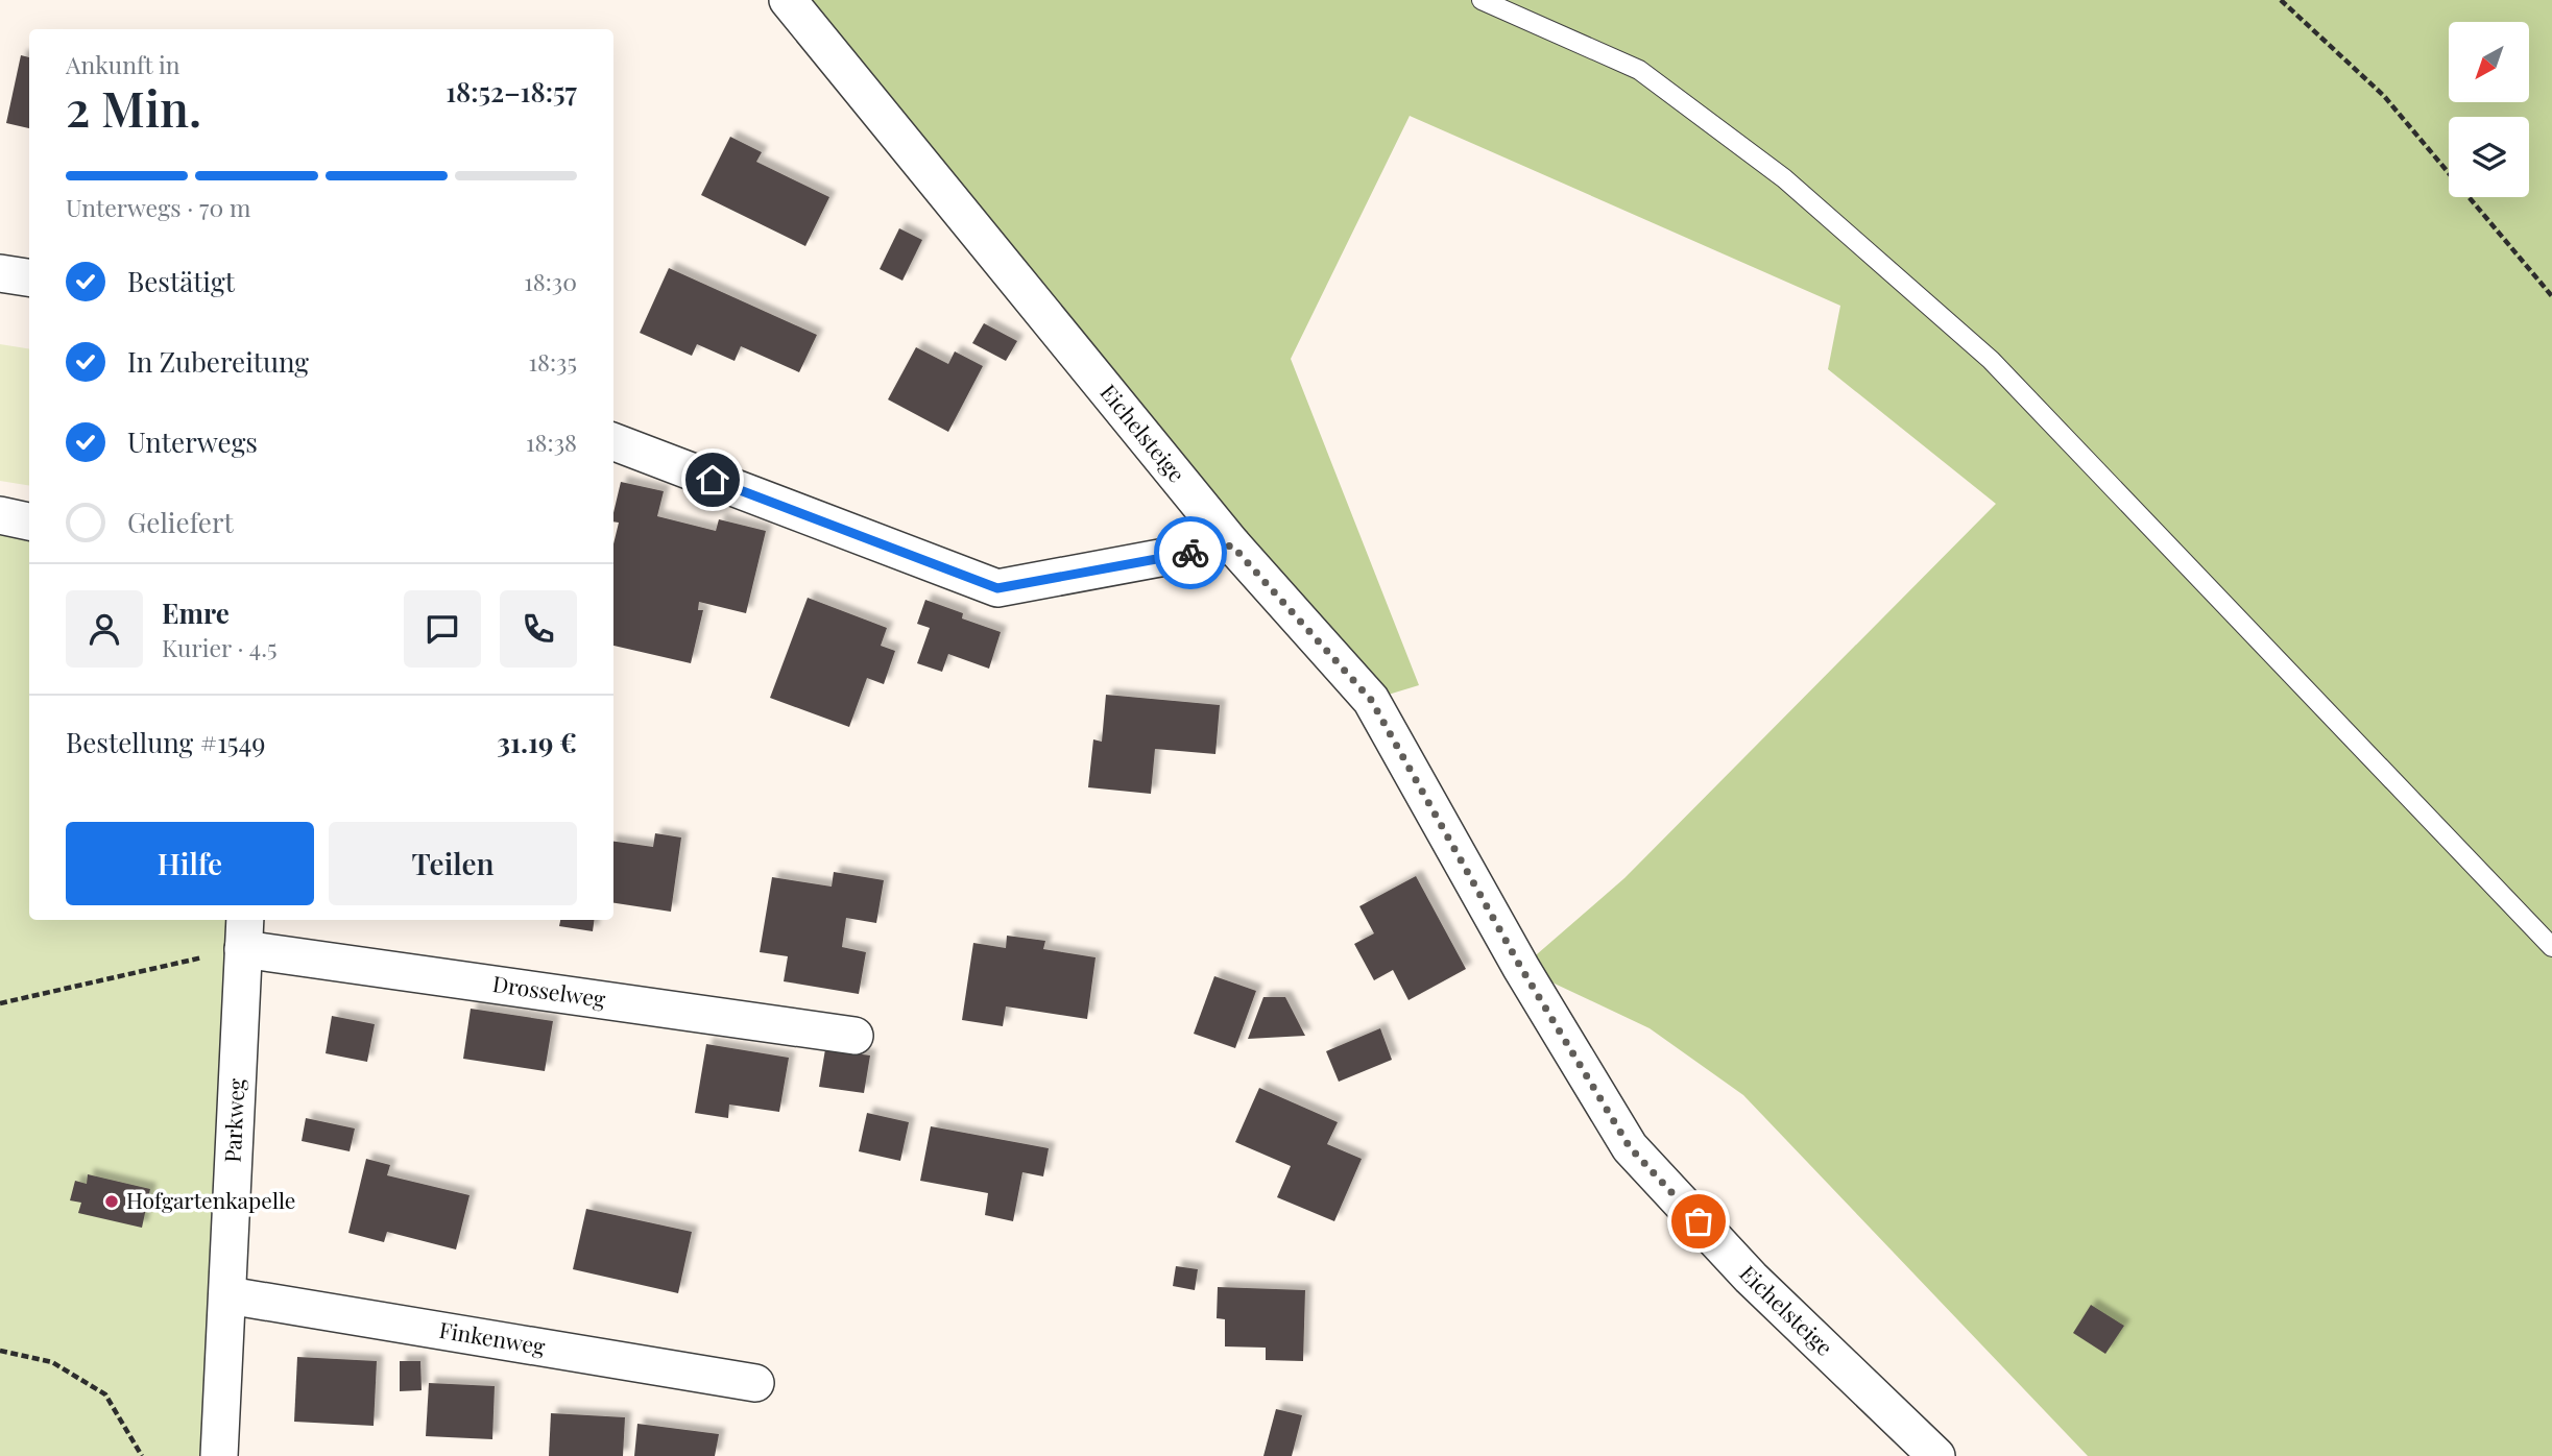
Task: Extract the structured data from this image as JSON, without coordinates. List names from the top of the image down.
{
  "streets": {
    "street": [
      "Eichelsteige",
      "Drosselweg",
      "Parkweg",
      "Finkenweg"
    ]
  },
  "crossings": [
    ["Drosselweg", "Parkweg"],
    ["Parkweg", "Finkenweg"]
  ],
  "places": ["Hofgartenkapelle"],
  "north": "bottom left",
  "page": {
    "heading": ["2 Min.", "Ankunft in", "18:52–18:57"],
    "panel": [
      "Emre",
      "Kurier · 4.5",
      "Bestellung #1549",
      "31.19 €"
    ],
    "bar": "Unterwegs · 70 m",
    "list": [
      ["Bestätigt", "18:30"],
      ["In Zubereitung", "18:35"],
      ["Unterwegs", "18:38"],
      "Geliefert"
    ],
    "buttons": ["Hilfe", "Teilen"]
  }
}
